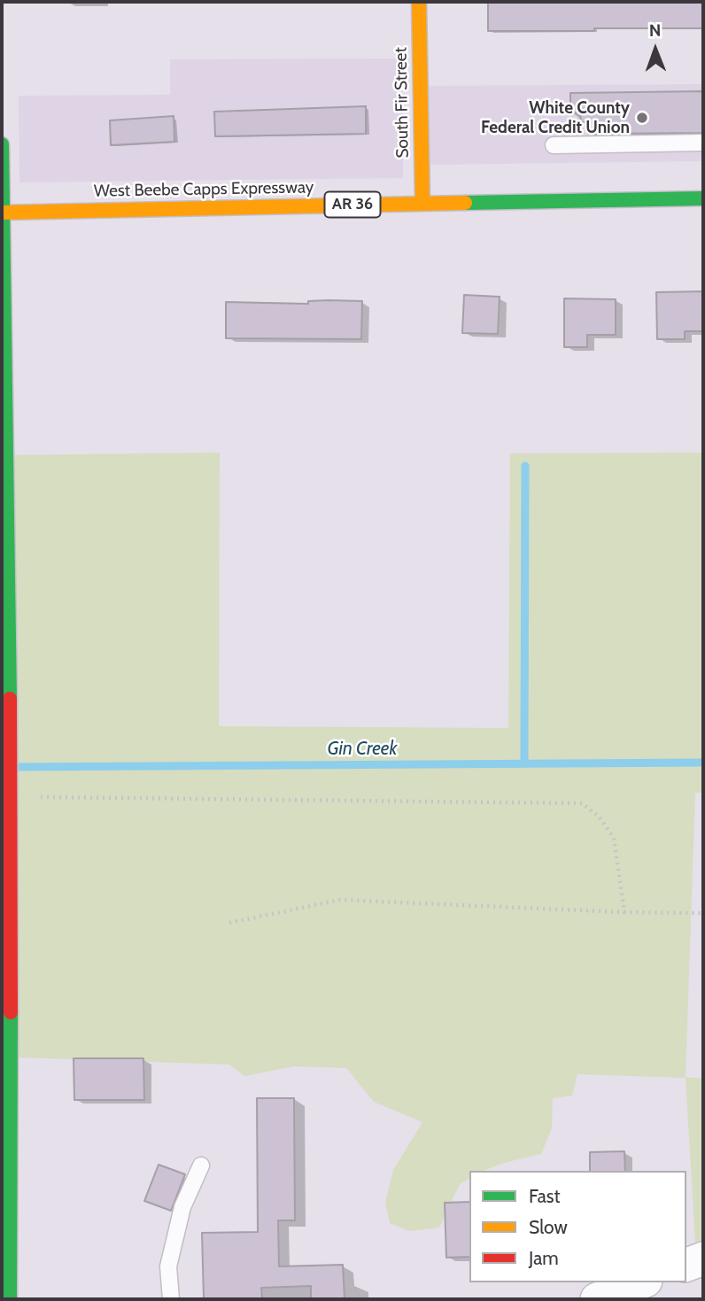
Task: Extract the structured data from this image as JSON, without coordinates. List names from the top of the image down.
{
  "streets": {
    "street": ["South Fir Street", "West Beebe Capps Expressway", "AR 36"]
  },
  "crossings": [
    ["South Fir Street", "West Beebe Capps Expressway"]
  ],
  "water": ["Gin Creek"],
  "places": ["White County Federal Credit Union"],
  "legend": ["Fast", "Slow", "Jam"],
  "north": "top"
}
